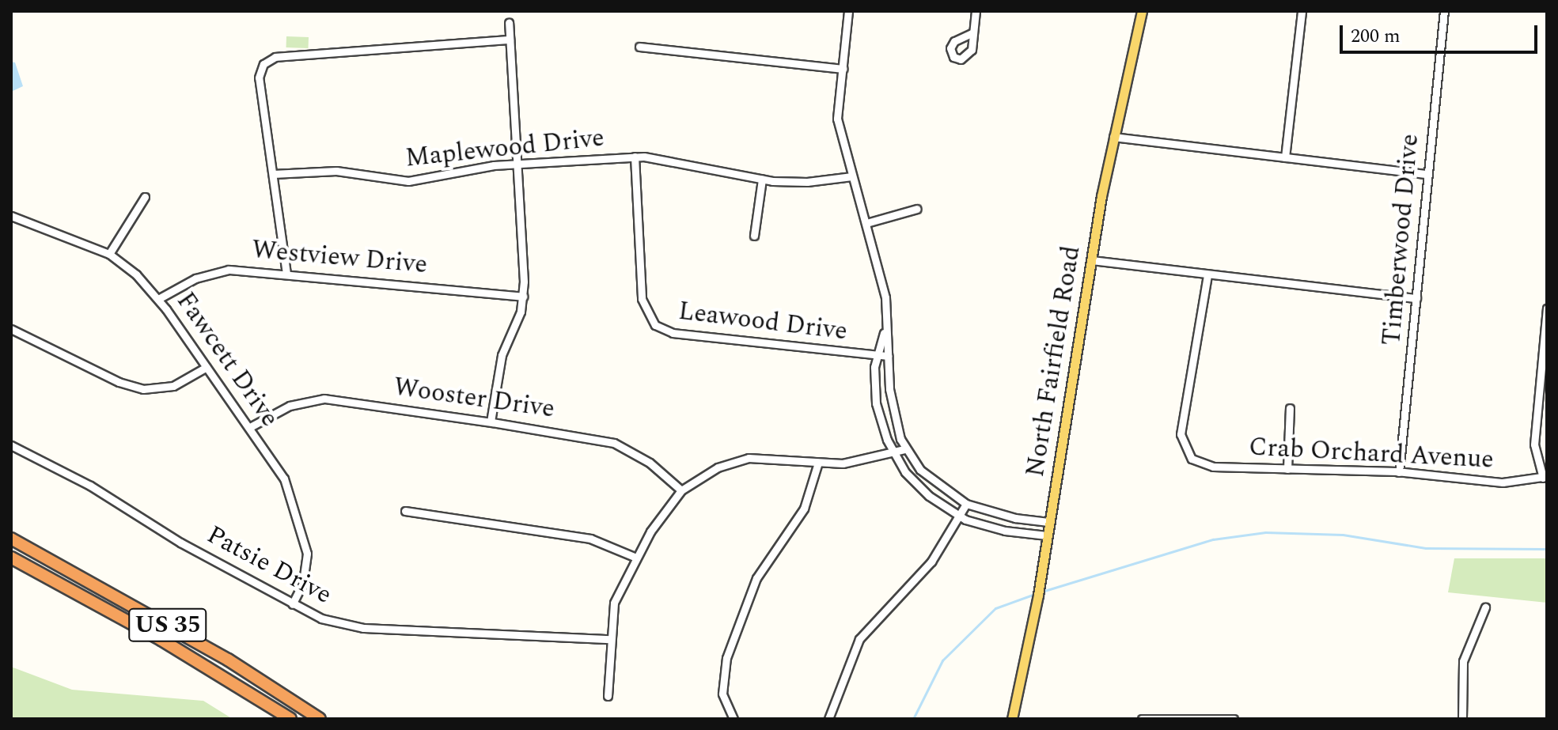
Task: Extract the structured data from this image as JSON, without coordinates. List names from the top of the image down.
{
  "streets": {
    "highway": ["US 35"],
    "main road": ["North Fairfield Road"],
    "street": [
      "Maplewood Drive",
      "Timberwood Drive",
      "Westview Drive",
      "Leawood Drive",
      "Fawcett Drive",
      "Wooster Drive",
      "Crab Orchard Avenue",
      "Patsie Drive"
    ]
  },
  "crossings": [
    ["Maplewood Drive", "Leawood Drive"],
    ["Timberwood Drive", "Crab Orchard Avenue"],
    ["Westview Drive", "Fawcett Drive"],
    ["Fawcett Drive", "Wooster Drive"],
    ["Fawcett Drive", "Patsie Drive"]
  ],
  "scale_bar": "200 m"
}
